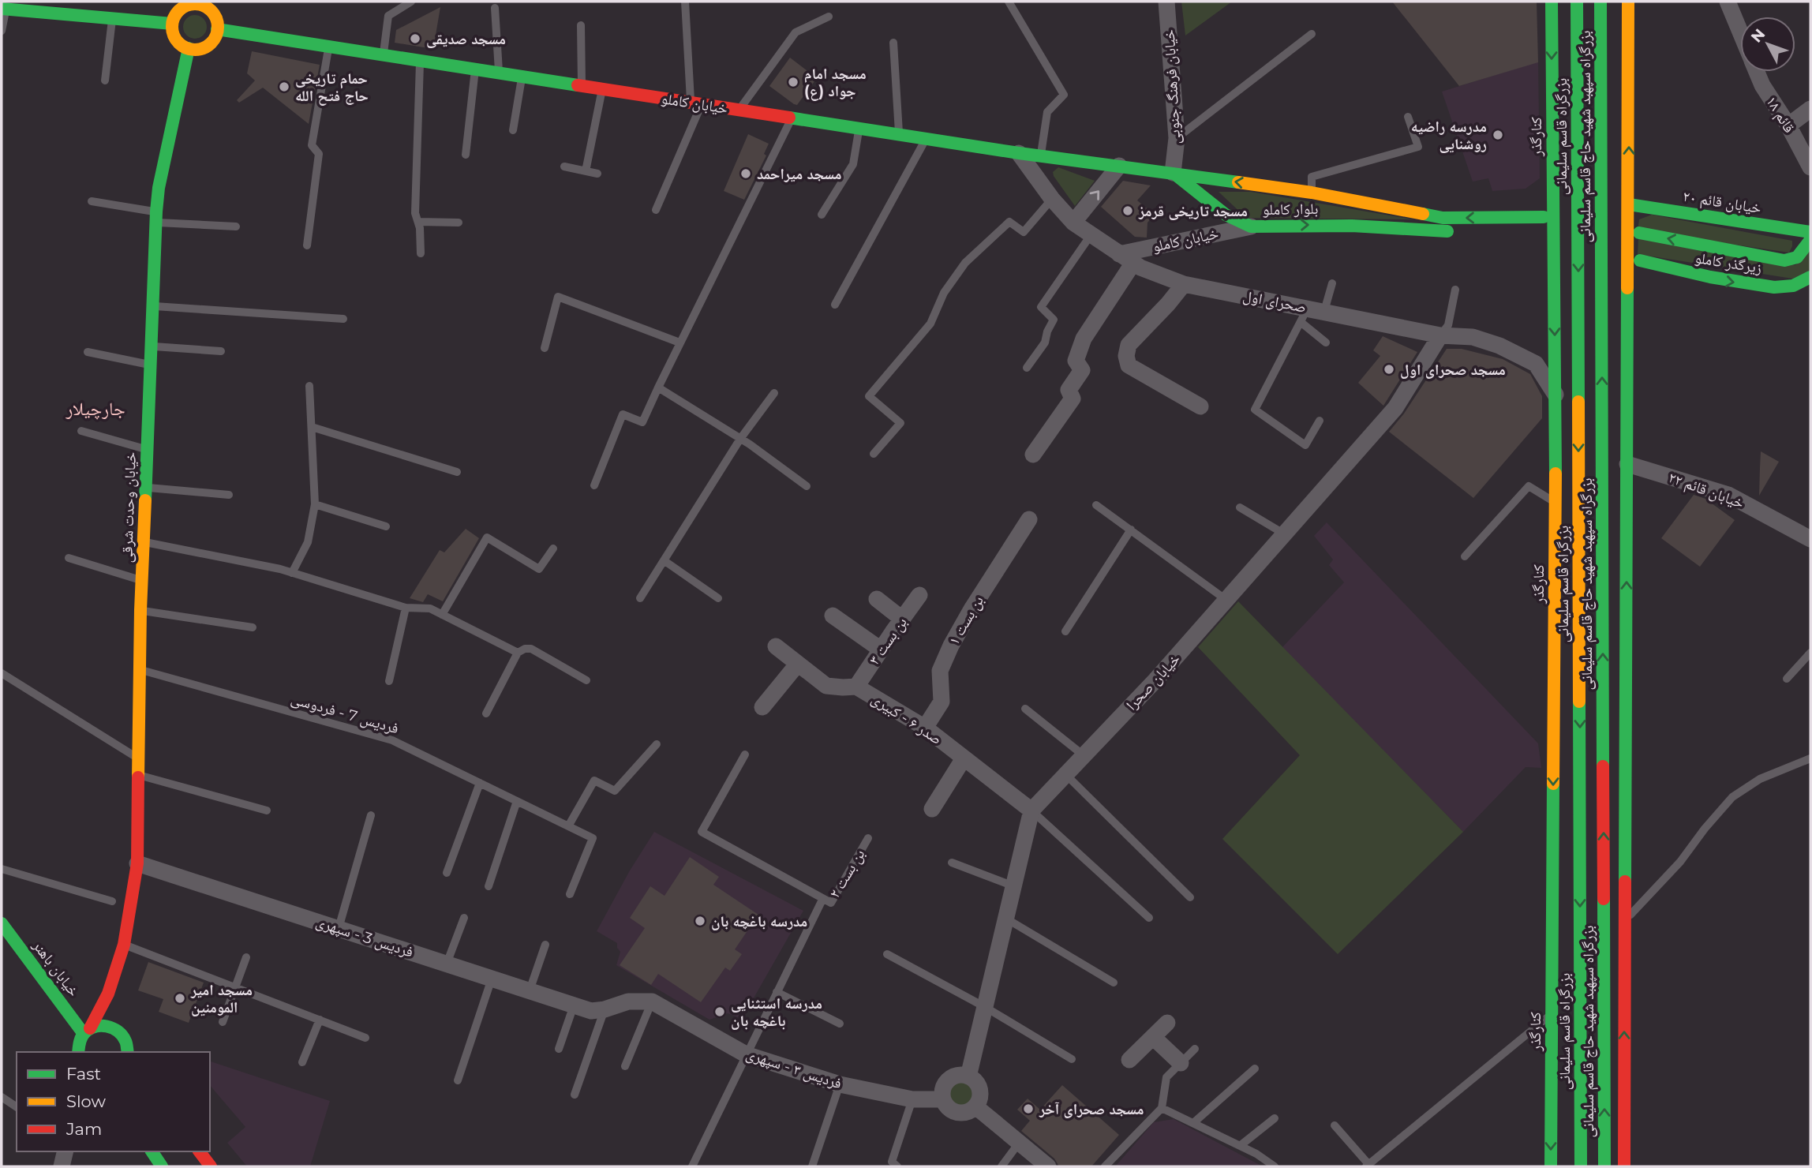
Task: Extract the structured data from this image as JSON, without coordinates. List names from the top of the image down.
{
  "streets": {
    "main road": [
      "خیابان کاملو",
      "کنارگذر",
      "بزرگراه قاسم سلیمانی",
      "بزرگراه سپهبد شهید حاج قاسم سلیمانی",
      "خیابان قائم ۲۰",
      "بلوار کاملو",
      "زیرگذر کاملو",
      "خیابان وحدت شرقی",
      "خیابان باهنر"
    ],
    "street": [
      "خیابان فرهنگ جنوبی",
      "قائم ۱۸",
      "صحرای اول",
      "خیابان قائم ۲۲",
      "بن بست ۱",
      "بن بست ۳",
      "خیابان صحرا",
      "صدر ۶ - کبیری",
      "فردیس 3 - سپهری",
      "فردیس ۳ - سپهری"
    ],
    "lane": ["فردیس 7 - فردوسی", "بن بست ۲"]
  },
  "crossings": [
    ["خیابان فرهنگ جنوبی", "خیابان کاملو"],
    ["خیابان فرهنگ جنوبی", "بلوار کاملو"],
    ["خیابان کاملو", "بلوار کاملو"],
    ["خیابان کاملو", "صحرای اول"],
    ["خیابان کاملو", "خیابان وحدت شرقی"],
    ["کنارگذر", "بلوار کاملو"],
    ["کنارگذر", "صحرای اول"],
    ["صحرای اول", "خیابان صحرا"],
    ["خیابان وحدت شرقی", "فردیس 7 - فردوسی"],
    ["خیابان وحدت شرقی", "فردیس 3 - سپهری"],
    ["بن بست ۱", "صدر ۶ - کبیری"],
    ["بن بست ۳", "صدر ۶ - کبیری"],
    ["خیابان صحرا", "صدر ۶ - کبیری"]
  ],
  "districts": ["جارچیلار"],
  "places": [
    "مسجد صدیقی",
    "مسجد امام جواد (ع)",
    "حمام تاریخی حاج فتح الله",
    "مدرسه راضیه روشنایی",
    "مسجد میراحمد",
    "مسجد تاریخی قرمز",
    "مسجد صحرای اول",
    "مدرسه باغچه بان",
    "مسجد امیر المومنین",
    "مدرسه استثنایی باغچه بان",
    "مسجد صحرای آخر"
  ],
  "legend": ["Fast", "Slow", "Jam"],
  "north": "top left"
}
